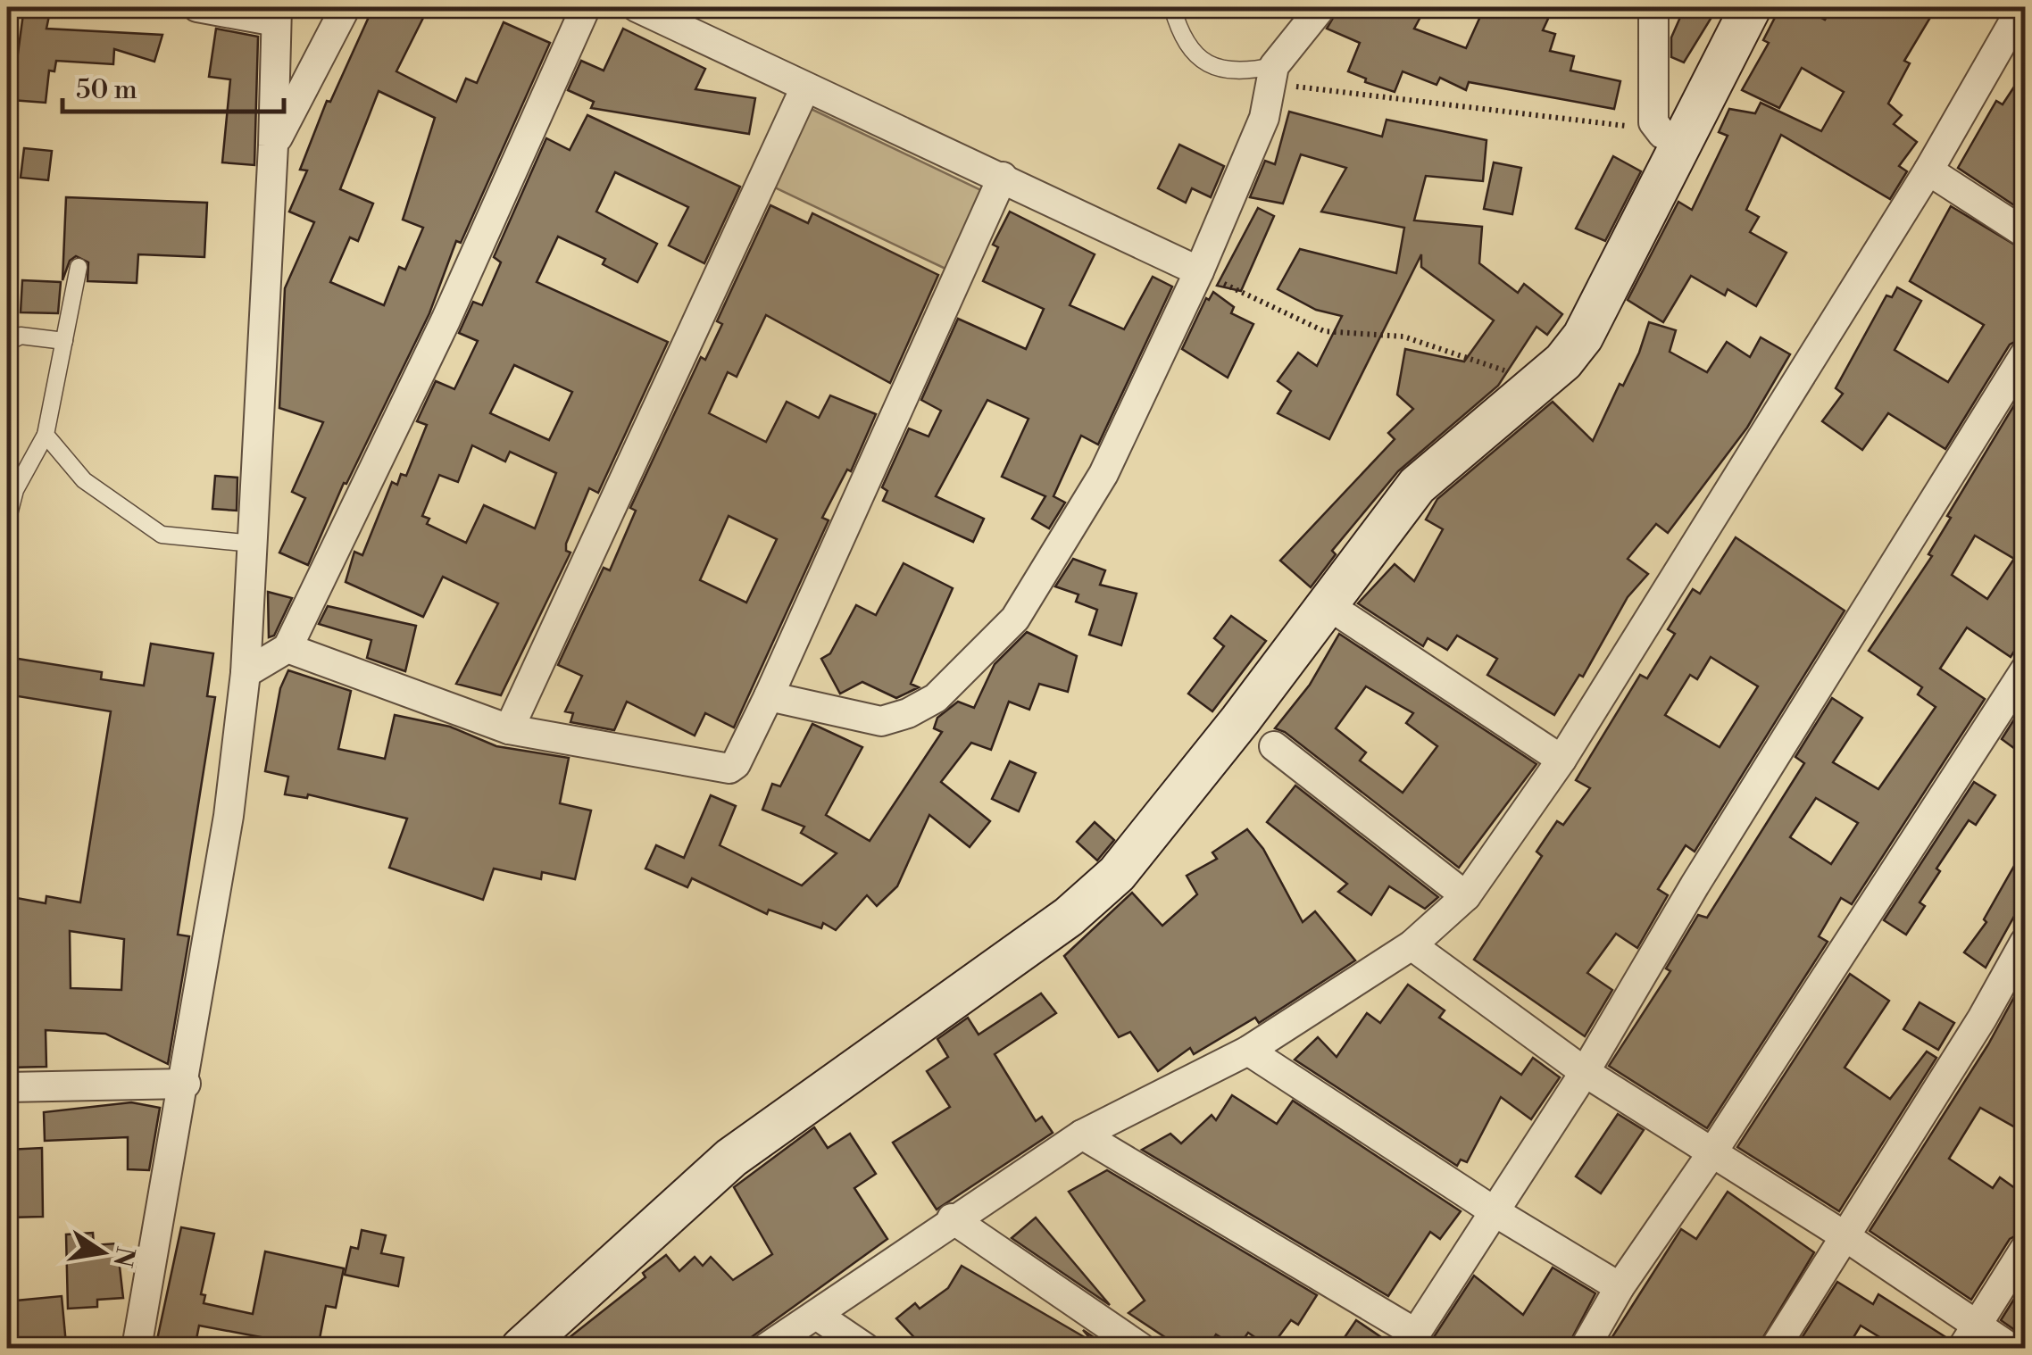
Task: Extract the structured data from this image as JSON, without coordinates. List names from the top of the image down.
{
  "scale_bar": "50 m",
  "north": "right"
}
